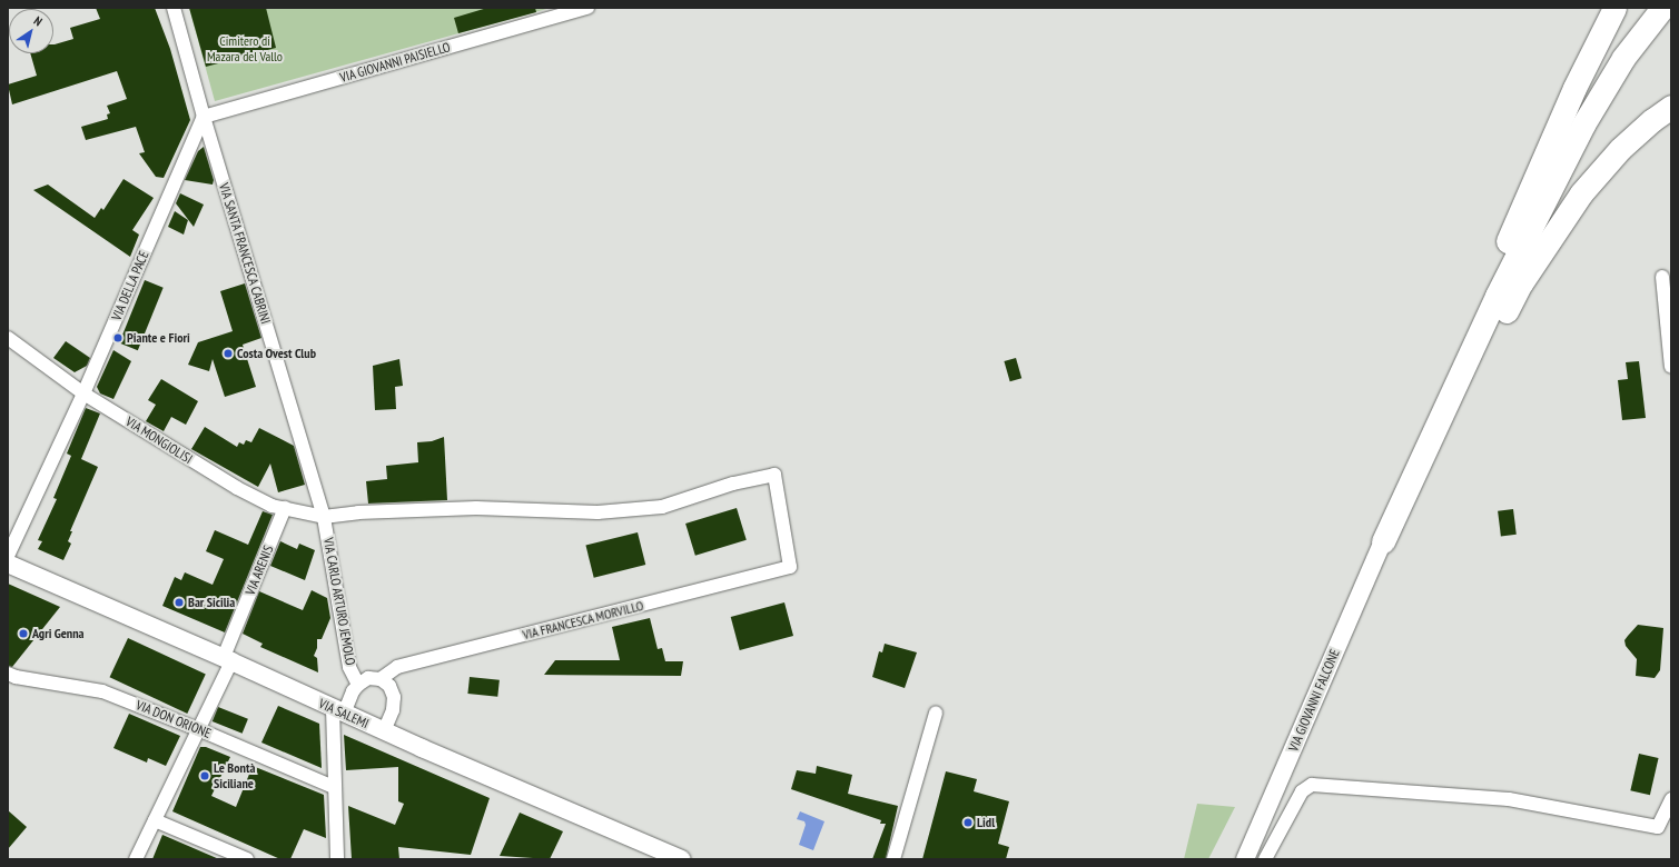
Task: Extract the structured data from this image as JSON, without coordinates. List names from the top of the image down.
{
  "streets": {
    "main road": ["VIA GIOVANNI FALCONE", "VIA SALEMI"],
    "street": [
      "VIA GIOVANNI PAISIELLO",
      "VIA SANTA FRANCESCA CABRINI",
      "VIA DELLA PACE",
      "VIA MONGIOLISI",
      "VIA ARENIS",
      "VIA CARLO ARTURO JEMOLO",
      "VIA FRANCESCA MORVILLO",
      "VIA DON ORIONE"
    ]
  },
  "crossings": [
    ["VIA GIOVANNI PAISIELLO", "VIA SANTA FRANCESCA CABRINI"],
    ["VIA GIOVANNI PAISIELLO", "VIA DELLA PACE"],
    ["VIA SANTA FRANCESCA CABRINI", "VIA DELLA PACE"],
    ["VIA SANTA FRANCESCA CABRINI", "VIA MONGIOLISI"],
    ["VIA SANTA FRANCESCA CABRINI", "VIA CARLO ARTURO JEMOLO"],
    ["VIA SANTA FRANCESCA CABRINI", "VIA FRANCESCA MORVILLO"],
    ["VIA DELLA PACE", "VIA MONGIOLISI"],
    ["VIA MONGIOLISI", "VIA ARENIS"],
    ["VIA MONGIOLISI", "VIA CARLO ARTURO JEMOLO"],
    ["VIA MONGIOLISI", "VIA FRANCESCA MORVILLO"],
    ["VIA ARENIS", "VIA SALEMI"],
    ["VIA ARENIS", "VIA DON ORIONE"],
    ["VIA CARLO ARTURO JEMOLO", "VIA FRANCESCA MORVILLO"]
  ],
  "parks": ["Cimitero di Mazara del Vallo"],
  "places": [
    "Piante e Fiori",
    "Costa Ovest Club",
    "Bar Sicilia",
    "Agri Genna",
    "Le Bontà Siciliane",
    "Lidl"
  ],
  "north": "top right"
}
